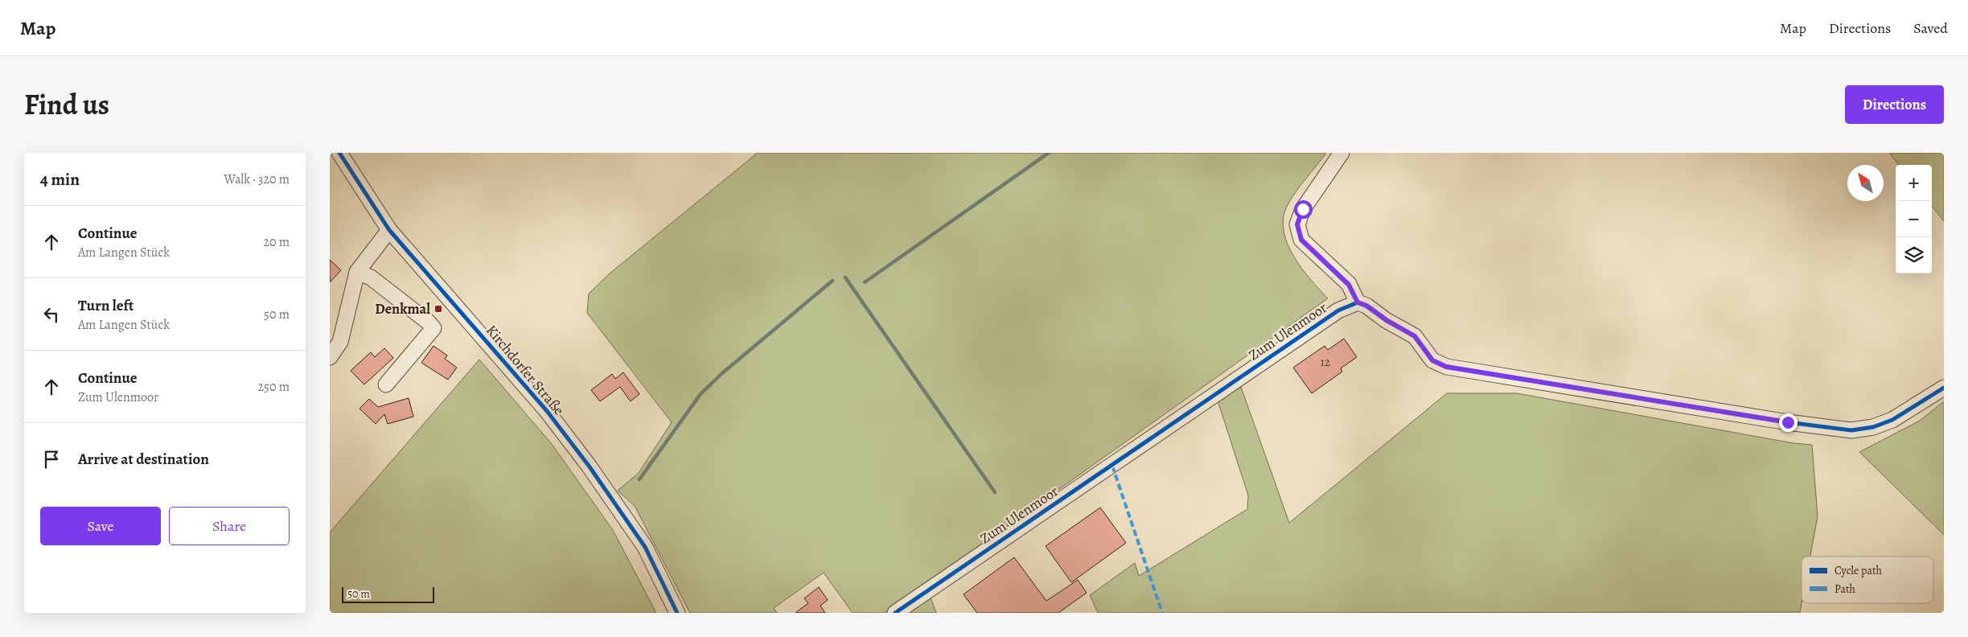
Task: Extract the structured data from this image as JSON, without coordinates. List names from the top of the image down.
{
  "streets": {
    "street": ["Zum Ulenmoor", "Kirchdorfer Straße"]
  },
  "places": {
    "transit": ["Denkmal"]
  },
  "house_numbers": ["12"],
  "legend": ["Cycle path", "Path"],
  "scale_bar": "50 m",
  "north": "top left",
  "page": {
    "header": "Map",
    "nav": ["Map", "Directions", "Saved"],
    "title": "Find us",
    "buttons": [
      "Directions",
      ["Save", "Share"]
    ],
    "heading": ["4 min", "Walk · 320 m"],
    "map_buttons": ["+", "−"],
    "list": [
      ["Continue", "Am Langen Stück", "20 m"],
      ["Turn left", "Am Langen Stück", "50 m"],
      ["Continue", "Zum Ulenmoor", "250 m"],
      "Arrive at destination"
    ],
    "scale": "50 m"
  }
}
